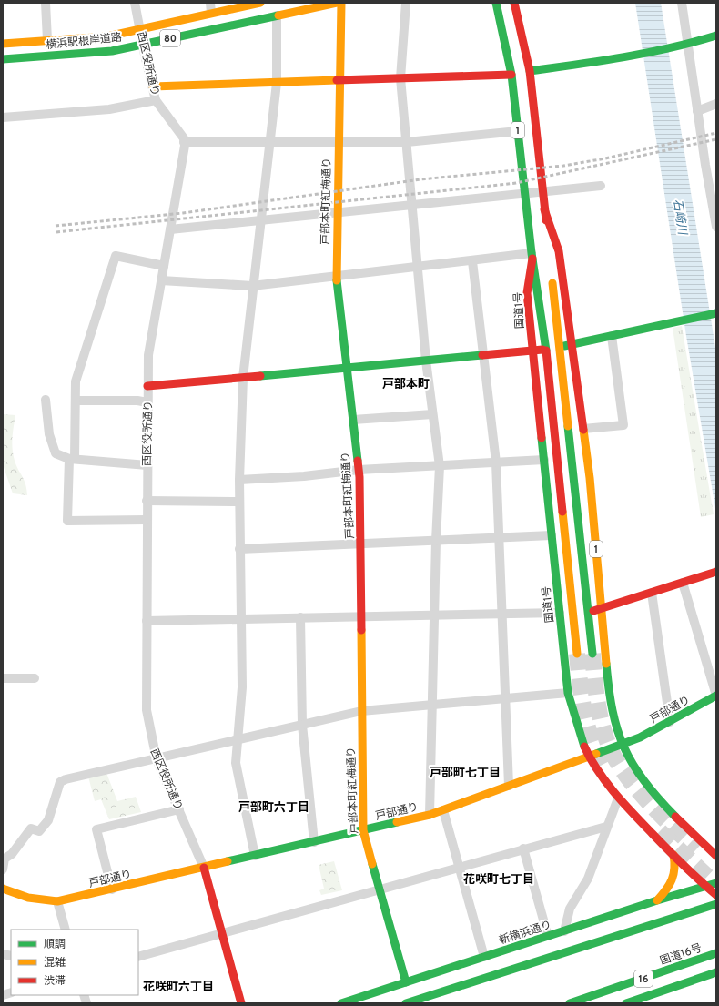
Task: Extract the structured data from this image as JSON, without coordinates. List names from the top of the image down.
{
  "streets": {
    "main road": [
      "80",
      "横浜駅根岸道路",
      "1",
      "戸部本町紅梅通り",
      "国道1号",
      "戸部通り",
      "新横浜通り",
      "国道16号",
      "16"
    ],
    "street": ["西区役所通り"]
  },
  "crossings": [
    ["横浜駅根岸道路", "西区役所通り"],
    ["西区役所通り", "戸部通り"],
    ["1", "戸部通り"],
    ["戸部本町紅梅通り", "戸部通り"],
    ["戸部本町紅梅通り", "新横浜通り"],
    ["国道1号", "戸部通り"],
    ["国道1号", "新横浜通り"]
  ],
  "districts": [
    "戸部本町",
    "戸部町七丁目",
    "戸部町六丁目",
    "花咲町七丁目",
    "花咲町六丁目"
  ],
  "water": ["石崎川"],
  "legend": ["順調", "混雑", "渋滞"]
}
